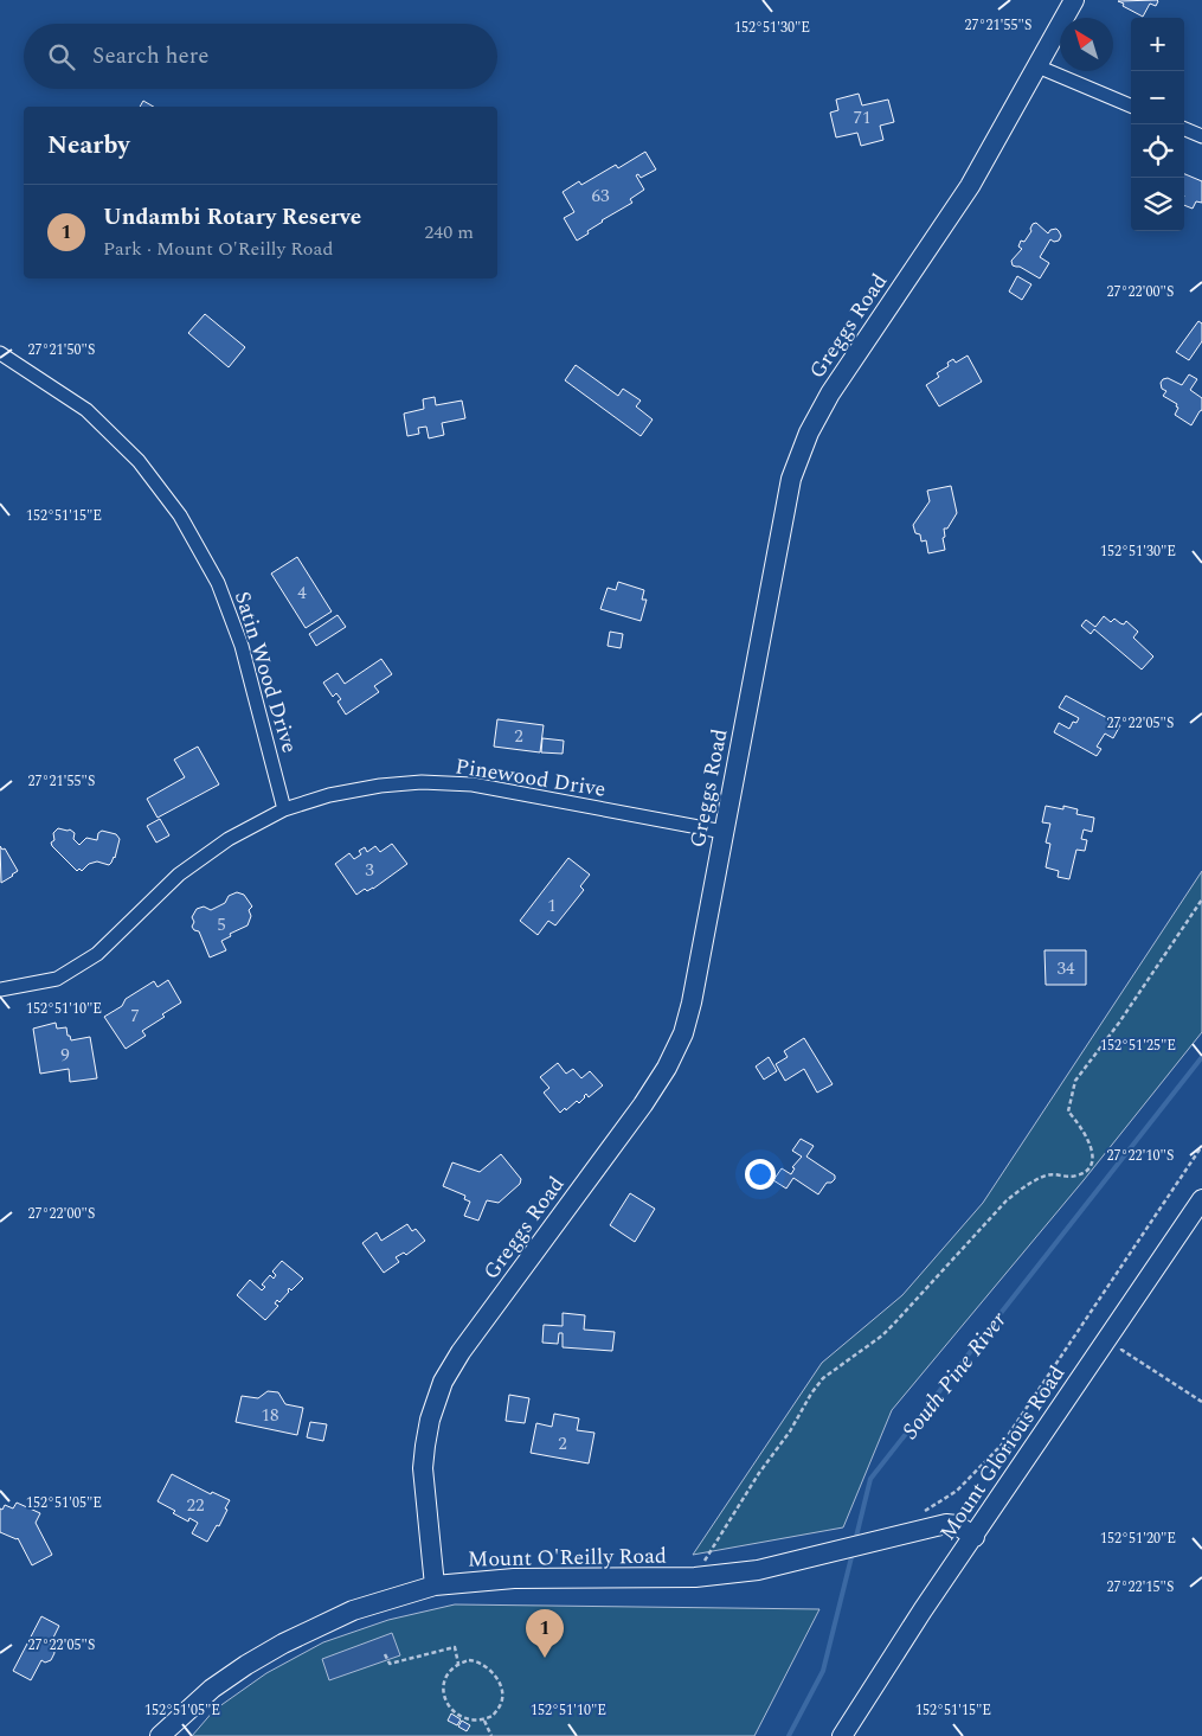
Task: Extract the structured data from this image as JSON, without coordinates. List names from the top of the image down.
{
  "streets": {
    "street": [
      "Greggs Road",
      "Satin Wood Drive",
      "Pinewood Drive",
      "Mount Glorious Road",
      "Mount O'Reilly Road"
    ]
  },
  "crossings": [
    ["Greggs Road", "Pinewood Drive"],
    ["Greggs Road", "Mount O'Reilly Road"],
    ["Satin Wood Drive", "Pinewood Drive"],
    ["Mount Glorious Road", "Mount O'Reilly Road"]
  ],
  "water": ["South Pine River"],
  "house_numbers": [
    "71",
    "63",
    "4",
    "2",
    "3",
    "1",
    "5",
    "34",
    "7",
    "9",
    "18",
    "2",
    "22"
  ],
  "north": "top left",
  "page": {
    "map_buttons": ["+", "−"],
    "search": "Search here",
    "heading": "Nearby",
    "list": [
      {
        "mark": "1",
        "name": "Undambi Rotary Reserve",
        "note": "Park · Mount O'Reilly Road",
        "value": "240 m"
      }
    ],
    "pins": "1"
  },
  "coordinates": [
    "27°21'55\"S",
    "152°51'30\"E",
    "27°22'00\"S",
    "27°21'50\"S",
    "152°51'15\"E",
    "27°22'05\"S",
    "152°51'10\"E",
    "152°51'25\"E",
    "27°22'10\"S",
    "152°51'05\"E",
    "152°51'20\"E",
    "27°22'15\"S"
  ]
}
